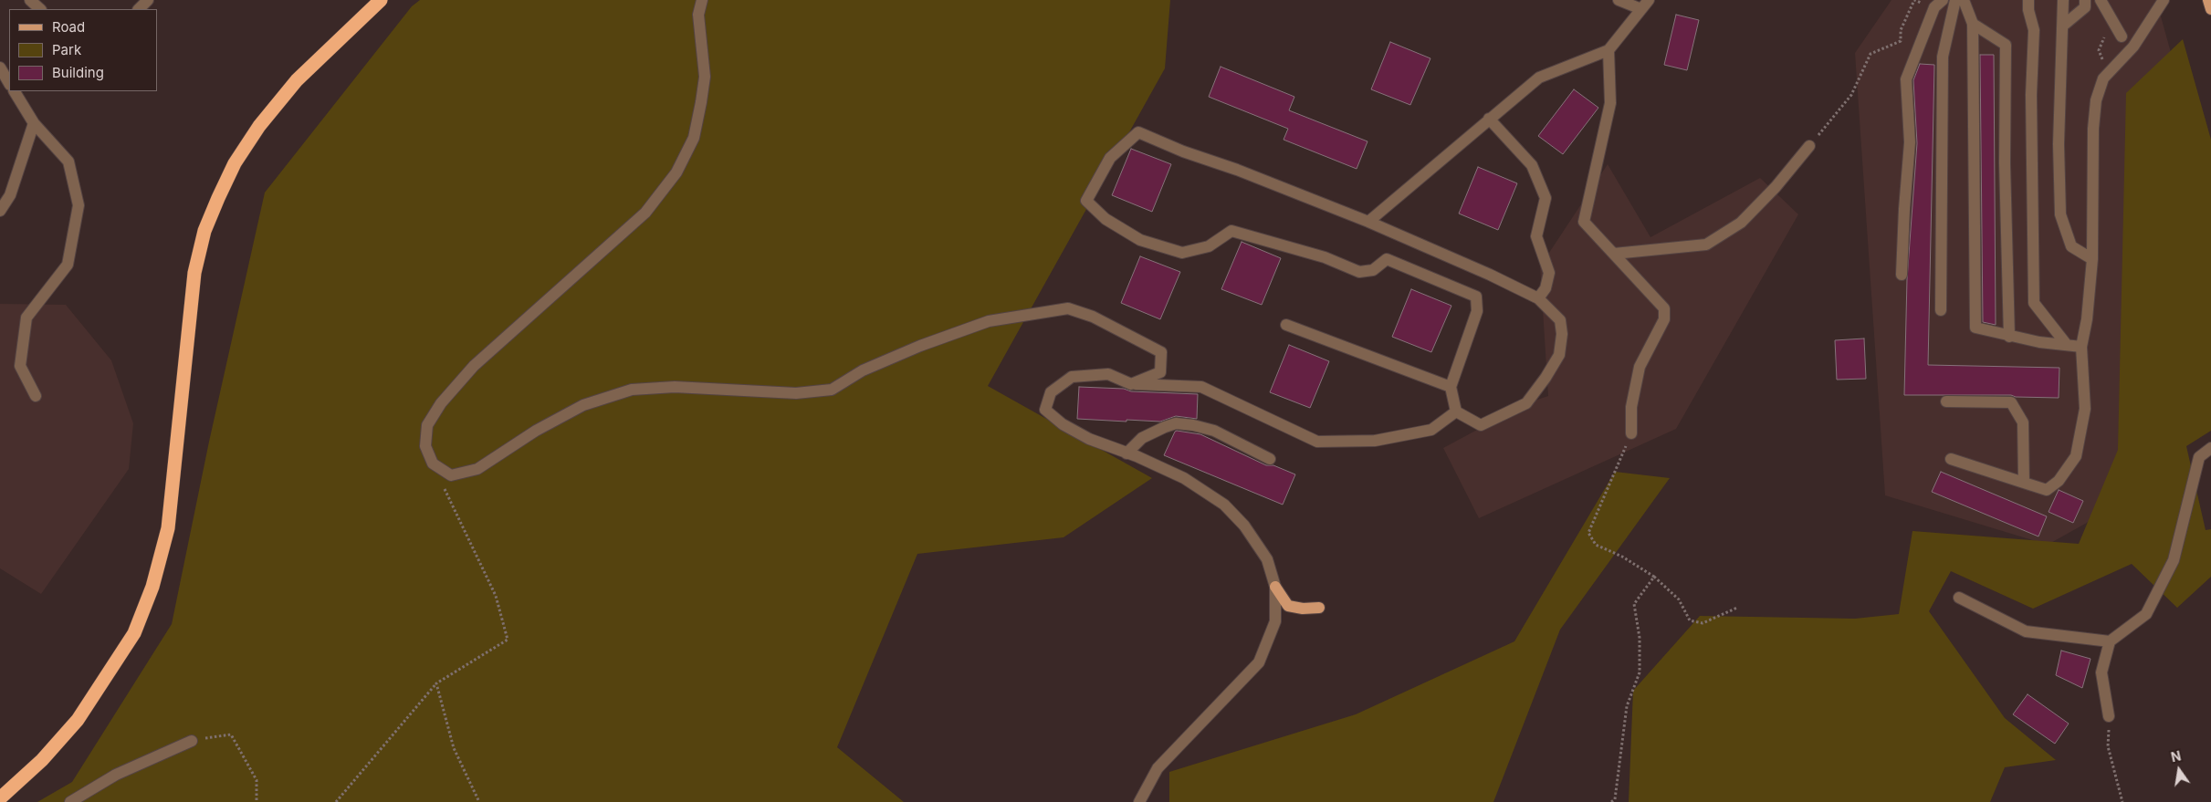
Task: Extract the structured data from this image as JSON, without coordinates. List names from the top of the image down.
{
  "legend": ["Road", "Park", "Building"],
  "north": "top"
}
